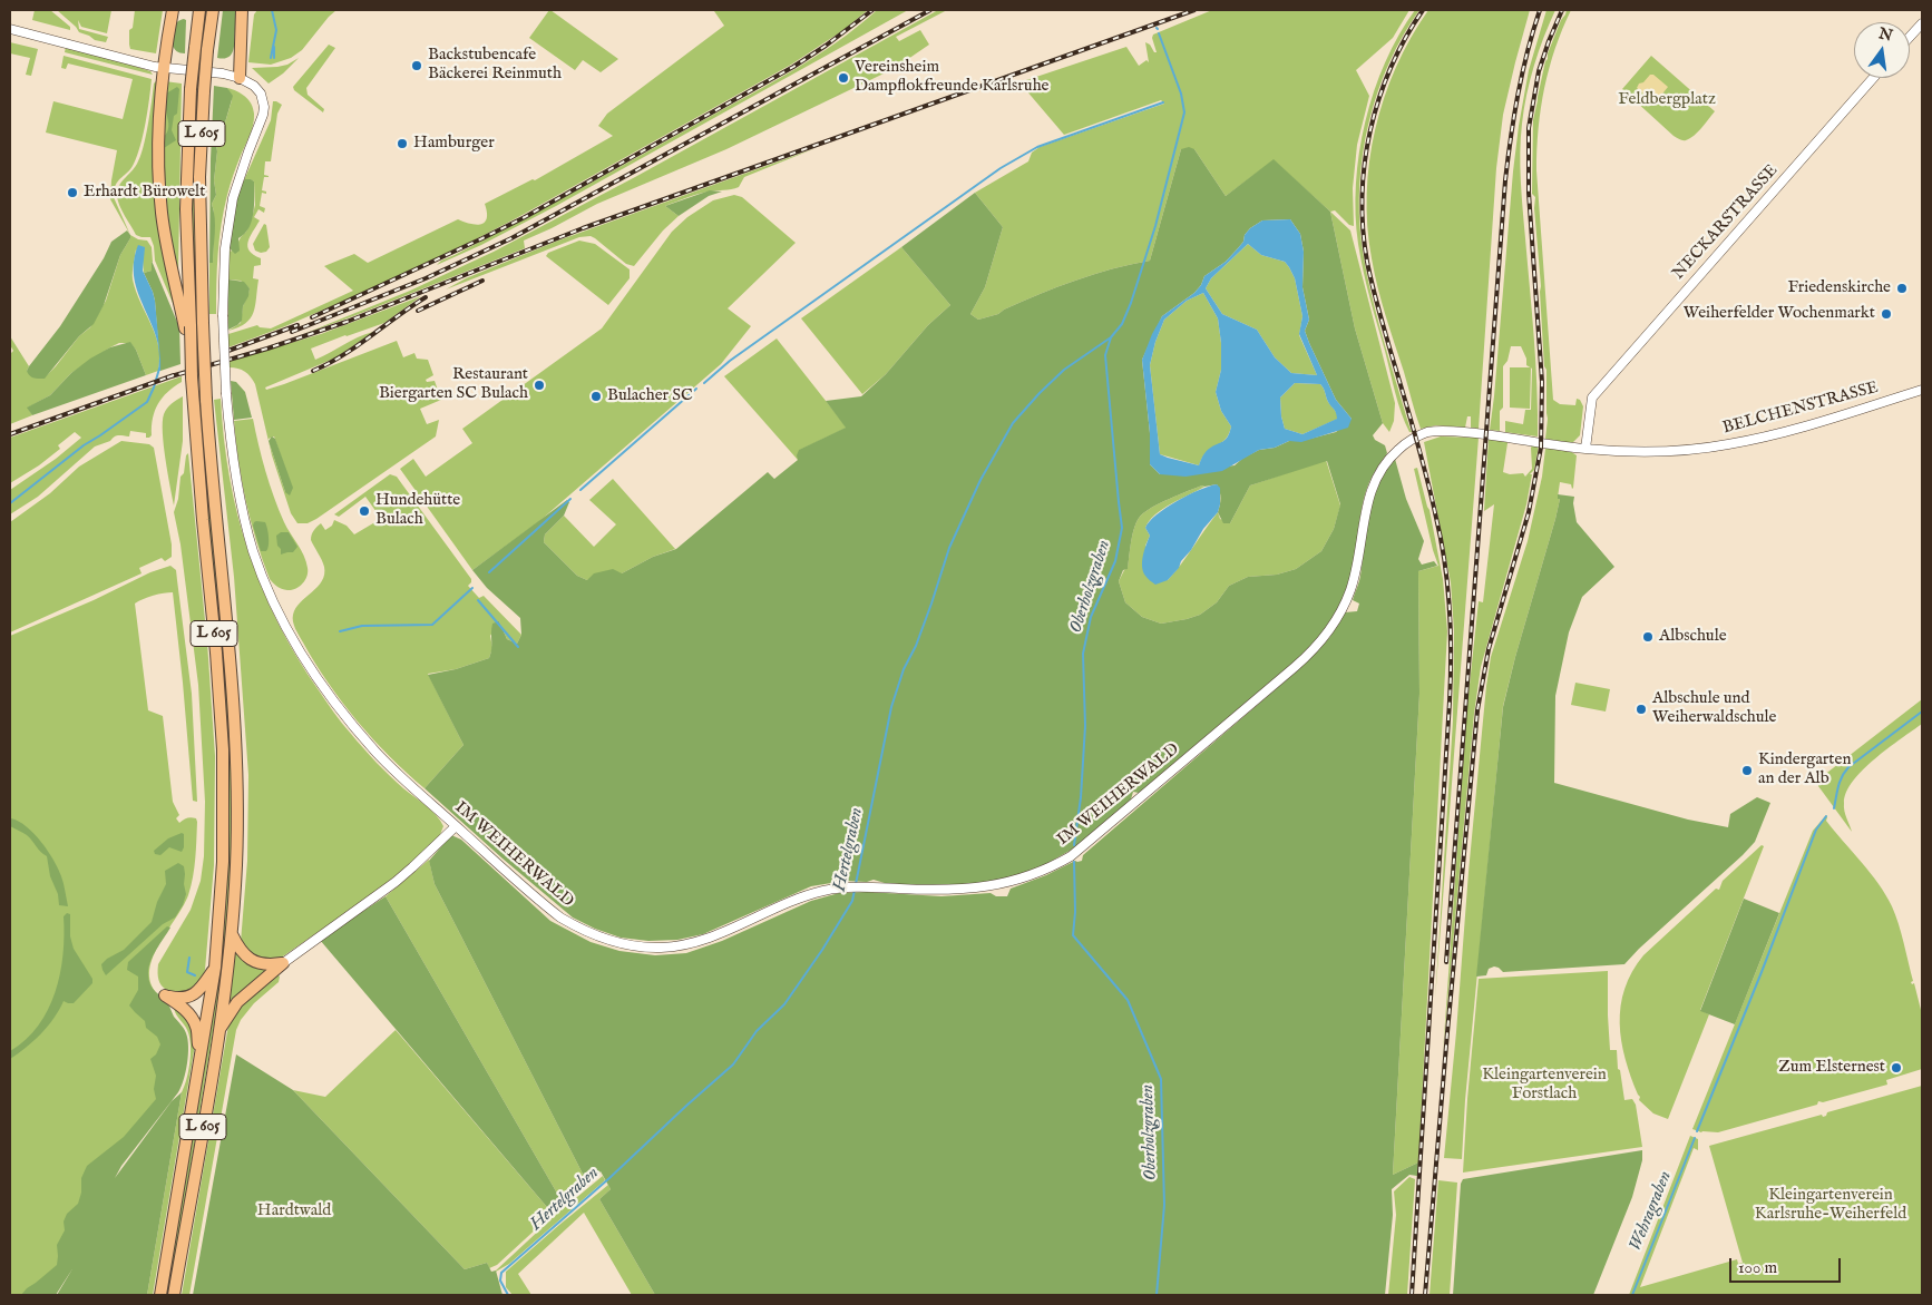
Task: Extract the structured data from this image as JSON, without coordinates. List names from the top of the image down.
{
  "streets": {
    "highway": ["L 605"],
    "street": ["NECKARSTRASSE", "BELCHENSTRASSE", "IM WEIHERWALD"]
  },
  "crossings": [
    ["NECKARSTRASSE", "BELCHENSTRASSE"],
    ["NECKARSTRASSE", "IM WEIHERWALD"],
    ["BELCHENSTRASSE", "IM WEIHERWALD"]
  ],
  "water": ["Oberholzgraben", "Hertelgraben", "Wehragraben"],
  "parks": [
    "Feldbergplatz",
    "Kleingartenverein Forstlach",
    "Kleingartenverein Karlsruhe-Weiherfeld",
    "Hardtwald"
  ],
  "places": [
    "Backstubencafe Bäckerei Reinmuth",
    "Vereinsheim Dampflokfreunde Karlsruhe",
    "Hamburger",
    "Erhardt Bürowelt",
    "Friedenskirche",
    "Weiherfelder Wochenmarkt",
    "Restaurant Biergarten SC Bulach",
    "Bulacher SC",
    "Hundehütte Bulach",
    "Albschule",
    "Albschule und Weiherwaldschule",
    "Kindergarten an der Alb",
    "Zum Elsternest"
  ],
  "scale_bar": "100 m",
  "north": "top"
}
